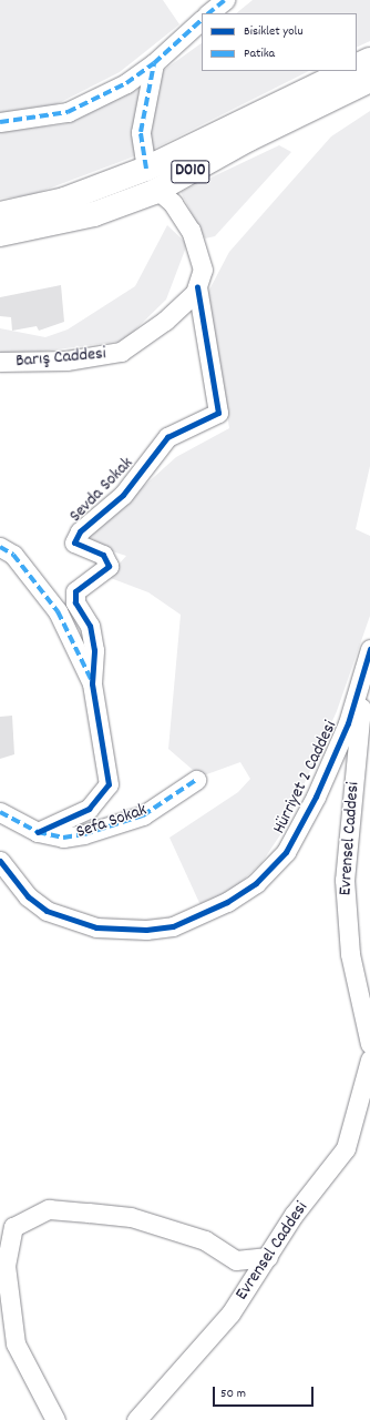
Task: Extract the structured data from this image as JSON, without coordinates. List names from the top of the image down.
{
  "streets": {
    "highway": ["D010"],
    "street": [
      "Barış Caddesi",
      "Sevda Sokak",
      "Hürriyet 2 Caddesi",
      "Sefa Sokak",
      "Evrensel Caddesi"
    ]
  },
  "crossings": [
    ["Barış Caddesi", "Sevda Sokak"],
    ["Sevda Sokak", "Sefa Sokak"],
    ["Hürriyet 2 Caddesi", "Evrensel Caddesi"]
  ],
  "legend": ["Bisiklet yolu", "Patika"],
  "scale_bar": "50 m"
}
